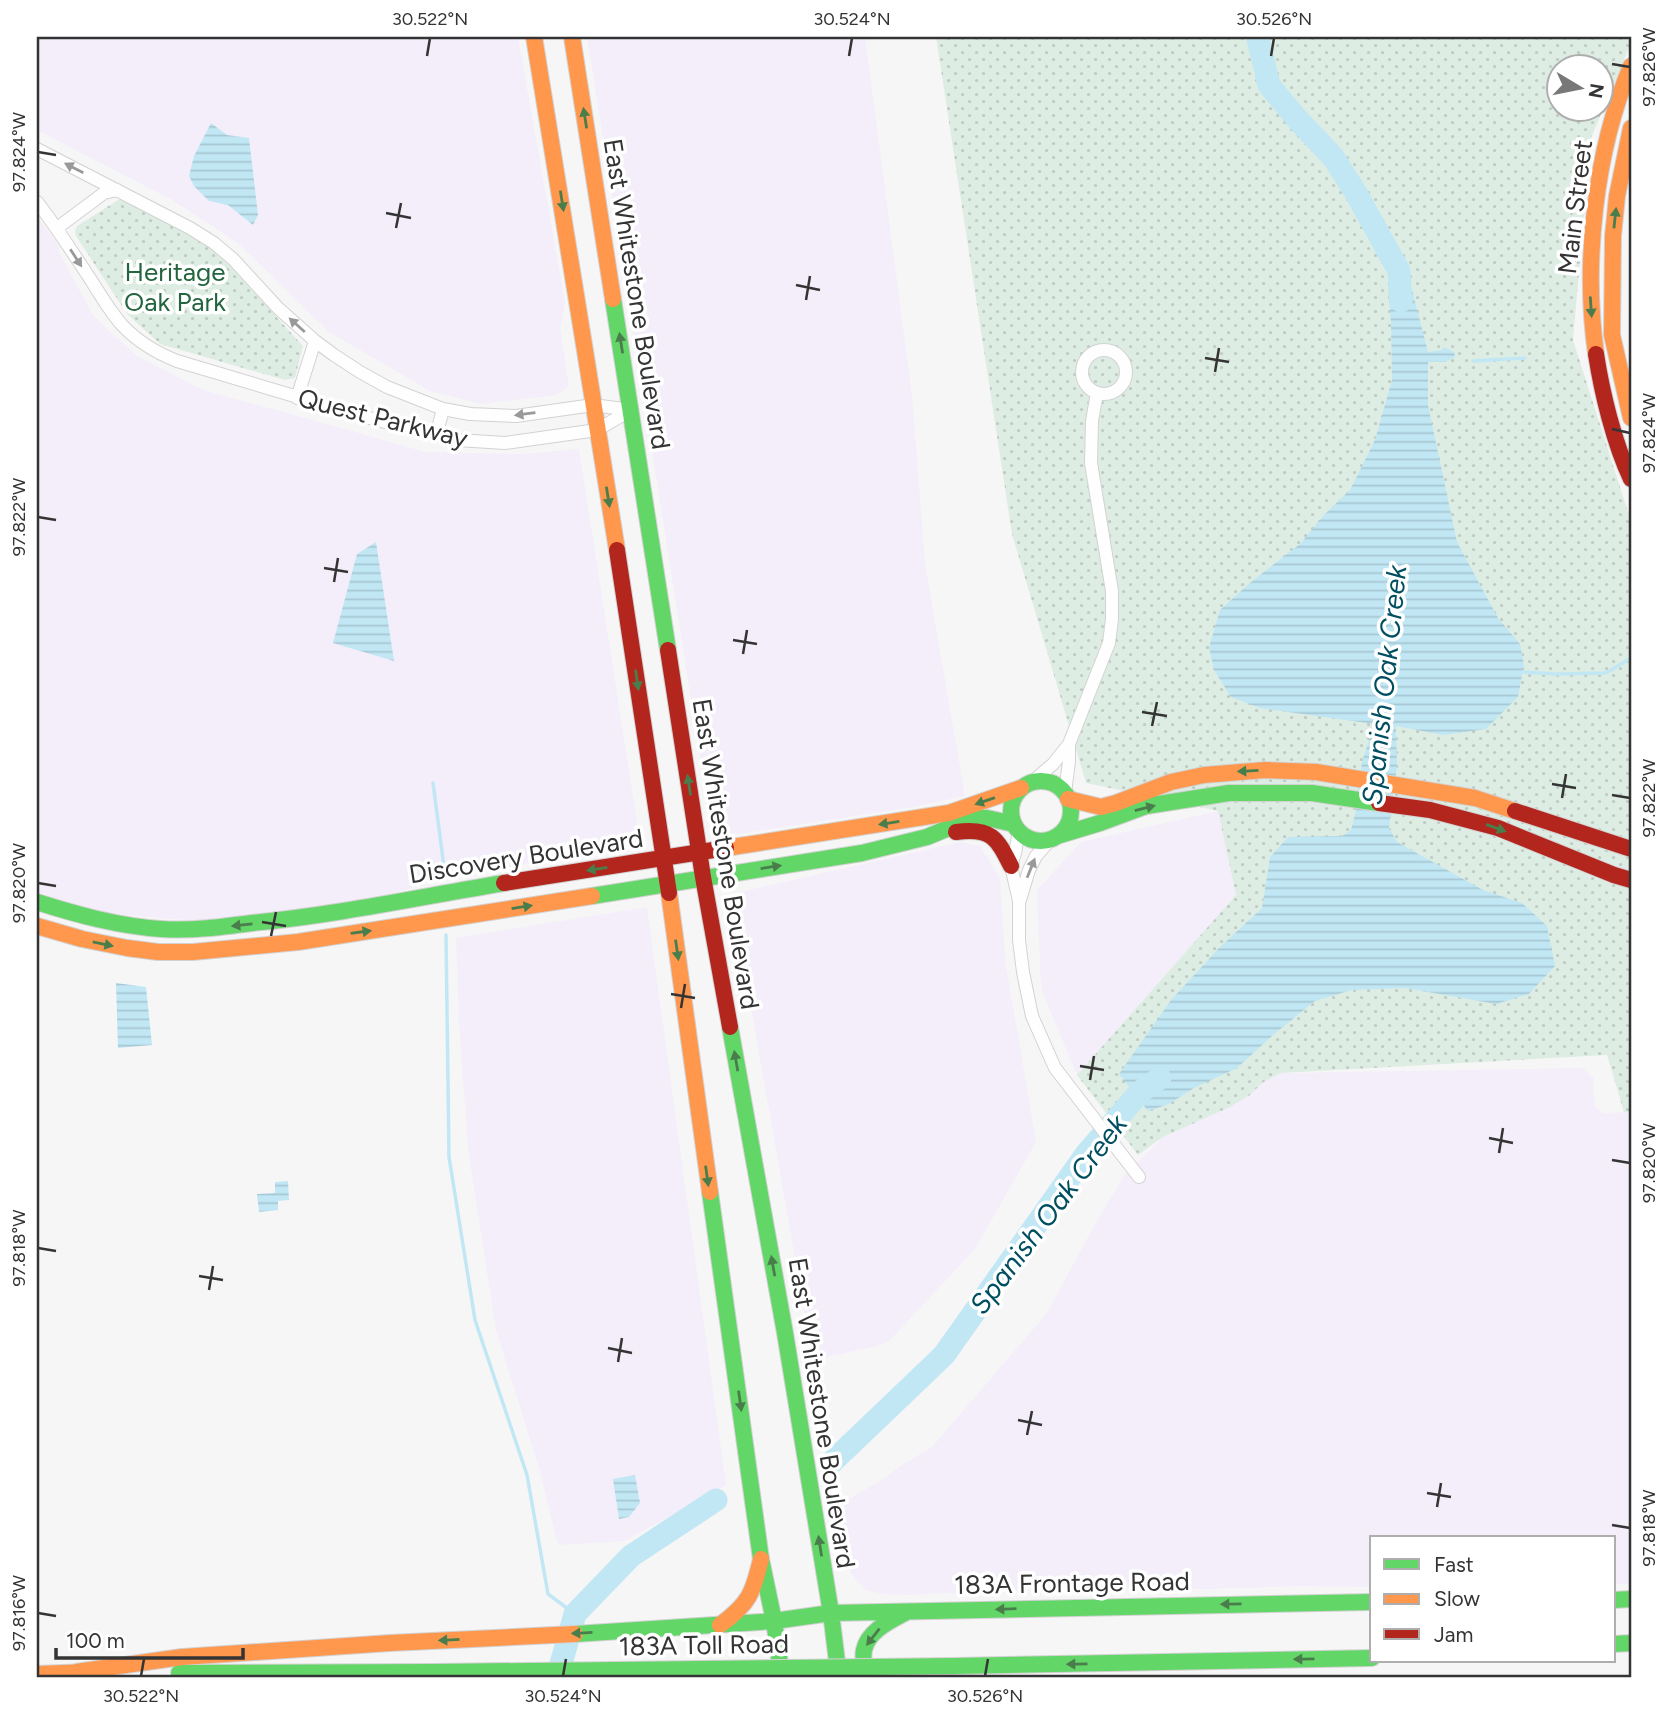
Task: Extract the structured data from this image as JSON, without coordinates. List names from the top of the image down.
{
  "streets": {
    "main road": [
      "Main Street",
      "East Whitestone Boulevard",
      "Discovery Boulevard",
      "183A Frontage Road",
      "183A Toll Road"
    ],
    "street": ["Quest Parkway"]
  },
  "crossings": [
    ["East Whitestone Boulevard", "Quest Parkway"],
    ["East Whitestone Boulevard", "Discovery Boulevard"],
    ["East Whitestone Boulevard", "183A Frontage Road"],
    ["183A Frontage Road", "183A Toll Road"]
  ],
  "one_way": ["183A Frontage Road", "183A Toll Road"],
  "water": ["Spanish Oak Creek"],
  "parks": ["Heritage Oak Park"],
  "legend": ["Fast", "Slow", "Jam"],
  "scale_bar": "100 m",
  "north": "right",
  "coordinates": [
    "30.522°N",
    "30.524°N",
    "30.526°N",
    "97.826°W",
    "97.824°W",
    "97.822°W",
    "97.820°W",
    "97.818°W",
    "97.816°W"
  ]
}
